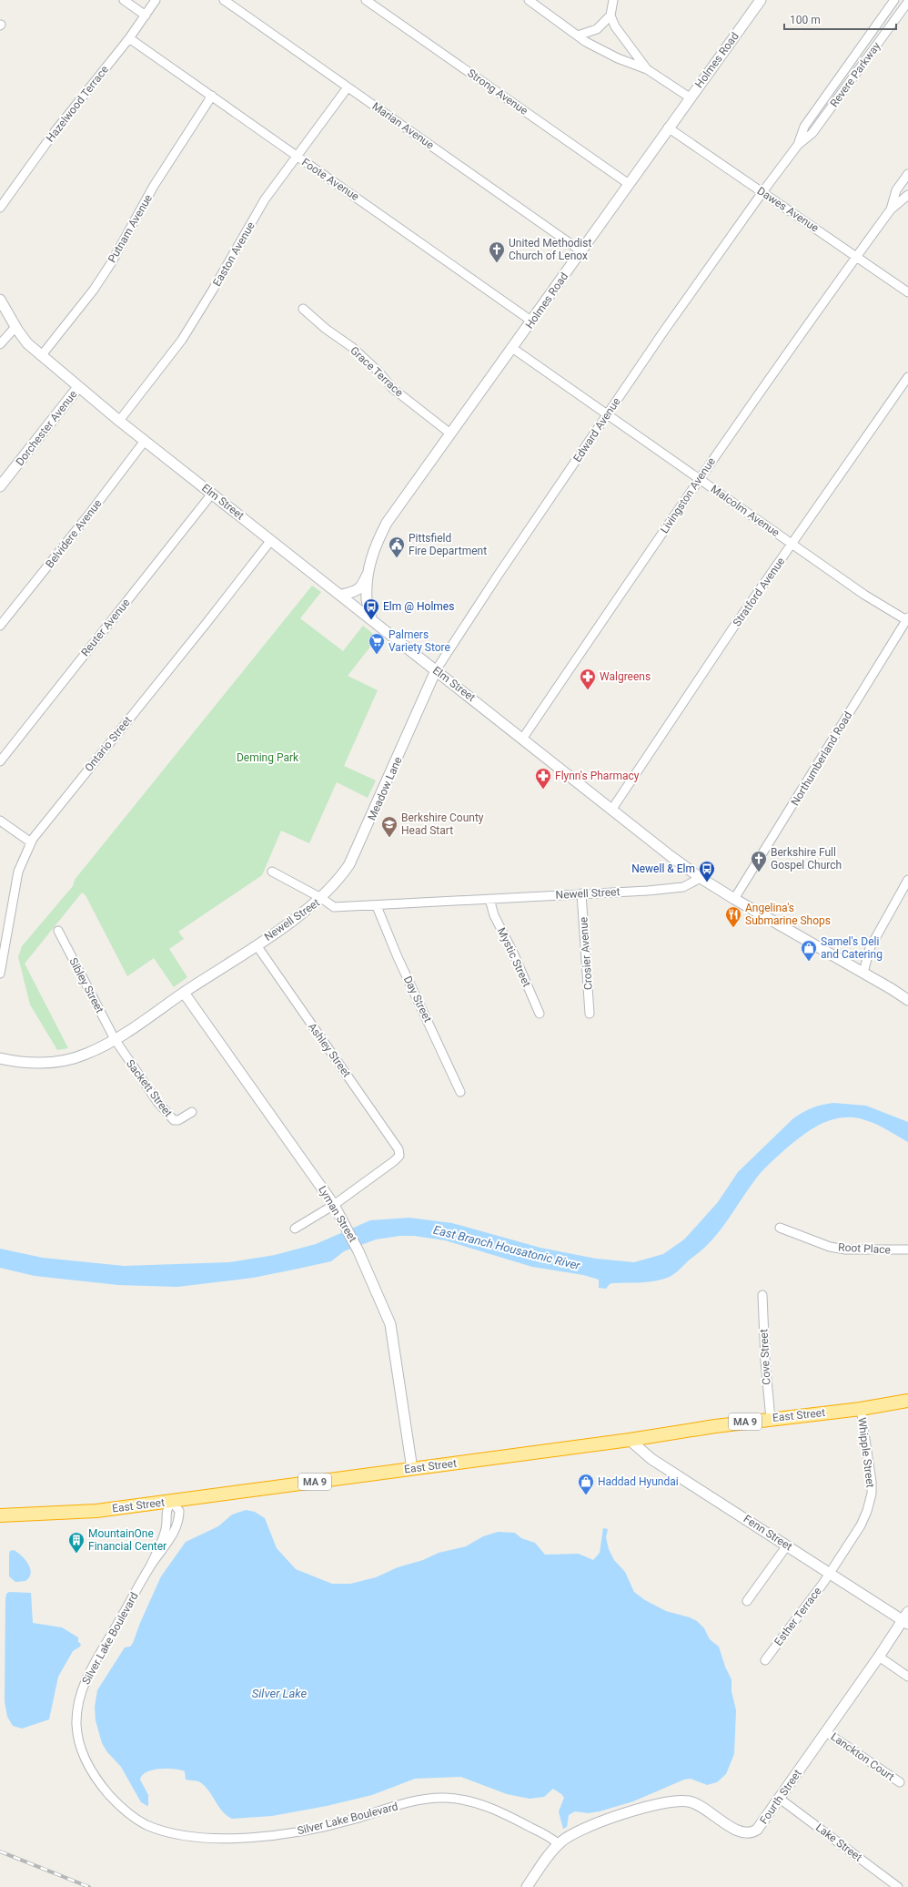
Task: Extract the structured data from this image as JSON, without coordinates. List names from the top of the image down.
{
  "streets": {
    "highway": ["East Street", "MA 9"],
    "street": [
      "Holmes Road",
      "Revere Parkway",
      "Strong Avenue",
      "Hazelwood Terrace",
      "Marian Avenue",
      "Foote Avenue",
      "Dawes Avenue",
      "Putnam Avenue",
      "Easton Avenue",
      "Grace Terrace",
      "Dorchester Avenue",
      "Edward Avenue",
      "Livingston Avenue",
      "Elm Street",
      "Malcolm Avenue",
      "Belvidere Avenue",
      "Stratford Avenue",
      "Reuter Avenue",
      "Ontario Street",
      "Northumberland Road",
      "Meadow Lane",
      "Newell Street",
      "Crosier Avenue",
      "Mystic Street",
      "Sibley Street",
      "Day Street",
      "Ashley Street",
      "Sackett Street",
      "Lyman Street",
      "Root Place",
      "Cove Street",
      "Whipple Street",
      "Fenn Street",
      "Esther Terrace",
      "Silver Lake Boulevard",
      "Lanckton Court",
      "Fourth Street",
      "Lake Street"
    ]
  },
  "crossings": [
    ["Holmes Road", "Strong Avenue"],
    ["Holmes Road", "Marian Avenue"],
    ["Holmes Road", "Foote Avenue"],
    ["Holmes Road", "Dawes Avenue"],
    ["Holmes Road", "Grace Terrace"],
    ["Holmes Road", "Elm Street"],
    ["Holmes Road", "Malcolm Avenue"],
    ["Revere Parkway", "Dawes Avenue"],
    ["Revere Parkway", "Edward Avenue"],
    ["Hazelwood Terrace", "Foote Avenue"],
    ["Marian Avenue", "Easton Avenue"],
    ["Foote Avenue", "Putnam Avenue"],
    ["Foote Avenue", "Easton Avenue"],
    ["Dawes Avenue", "Edward Avenue"],
    ["Dawes Avenue", "Livingston Avenue"],
    ["Putnam Avenue", "Elm Street"],
    ["Easton Avenue", "Elm Street"],
    ["Dorchester Avenue", "Elm Street"],
    ["Edward Avenue", "Elm Street"],
    ["Edward Avenue", "Malcolm Avenue"],
    ["Edward Avenue", "Meadow Lane"],
    ["Livingston Avenue", "Elm Street"],
    ["Livingston Avenue", "Malcolm Avenue"],
    ["Elm Street", "Belvidere Avenue"],
    ["Elm Street", "Stratford Avenue"],
    ["Elm Street", "Reuter Avenue"],
    ["Elm Street", "Ontario Street"],
    ["Elm Street", "Northumberland Road"],
    ["Elm Street", "Meadow Lane"],
    ["Elm Street", "Newell Street"],
    ["Malcolm Avenue", "Stratford Avenue"],
    ["Malcolm Avenue", "Northumberland Road"],
    ["Meadow Lane", "Newell Street"],
    ["Newell Street", "Crosier Avenue"],
    ["Newell Street", "Mystic Street"],
    ["Newell Street", "Sibley Street"],
    ["Newell Street", "Day Street"],
    ["Newell Street", "Ashley Street"],
    ["Newell Street", "Sackett Street"],
    ["Newell Street", "Lyman Street"],
    ["Sibley Street", "Sackett Street"],
    ["Ashley Street", "Lyman Street"],
    ["Lyman Street", "East Street"],
    ["Cove Street", "East Street"],
    ["East Street", "Whipple Street"],
    ["East Street", "Fenn Street"],
    ["East Street", "Silver Lake Boulevard"],
    ["Whipple Street", "Fenn Street"],
    ["Whipple Street", "Esther Terrace"],
    ["Fenn Street", "Esther Terrace"],
    ["Fenn Street", "Fourth Street"],
    ["Silver Lake Boulevard", "Fourth Street"],
    ["Lanckton Court", "Fourth Street"],
    ["Fourth Street", "Lake Street"]
  ],
  "water": ["East Branch Housatonic River", "Silver Lake"],
  "parks": ["Deming Park"],
  "places": {
    "church": ["United Methodist Church of Lenox", "Berkshire Full Gospel Church"],
    "public building": ["Pittsfield Fire Department"],
    "bus stop": ["Elm @ Holmes", "Newell & Elm"],
    "supermarket": ["Palmers Variety Store"],
    "pharmacy": ["Walgreens", "Flynn's Pharmacy"],
    "school or university": ["Berkshire County Head Start"],
    "restaurant": ["Angelina's Submarine Shops"],
    "shop": ["Samel's Deli and Catering", "Haddad Hyundai"],
    "building": ["MountainOne Financial Center"]
  },
  "scale_bar": "100 m"
}
